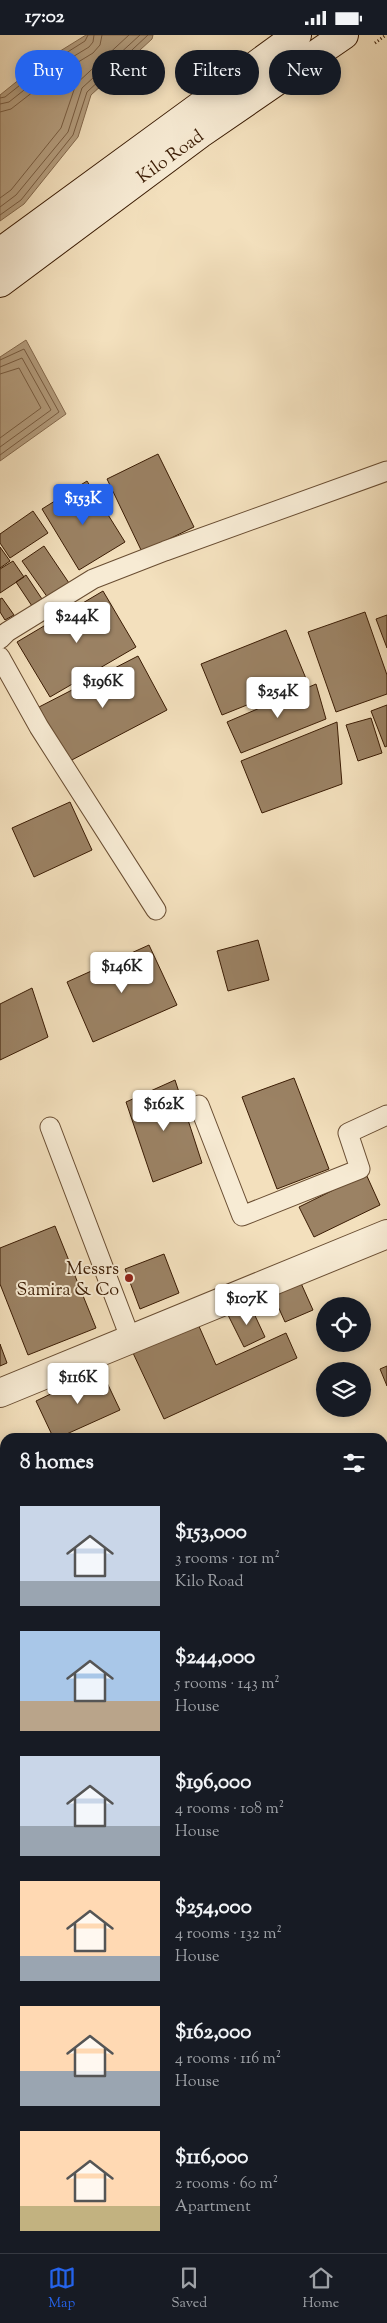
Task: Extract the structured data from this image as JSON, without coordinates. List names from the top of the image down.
{
  "streets": {
    "street": ["Kilo Road"]
  },
  "places": ["Messrs Samira & Co"],
  "page": {
    "status": "17:02",
    "chip": [
      "Buy",
      "Rent",
      "Filters",
      "New"
    ],
    "price": [
      "$153K",
      "$244K",
      "$196K",
      "$254K",
      "$146K",
      "$162K",
      "$107K",
      "$116K"
    ],
    "heading": "8 homes",
    "list": [
      {
        "name": "$153,000",
        "note": "3 rooms · 101 m² · Kilo Road"
      },
      {
        "name": "$244,000",
        "note": "5 rooms · 143 m² · House"
      },
      {
        "name": "$196,000",
        "note": "4 rooms · 108 m² · House"
      },
      {
        "name": "$254,000",
        "note": "4 rooms · 132 m² · House"
      },
      {
        "name": "$162,000",
        "note": "4 rooms · 116 m² · House"
      },
      {
        "name": "$116,000",
        "note": "2 rooms · 60 m² · Apartment"
      }
    ],
    "tabs": ["Map", "Saved", "Home"]
  }
}
